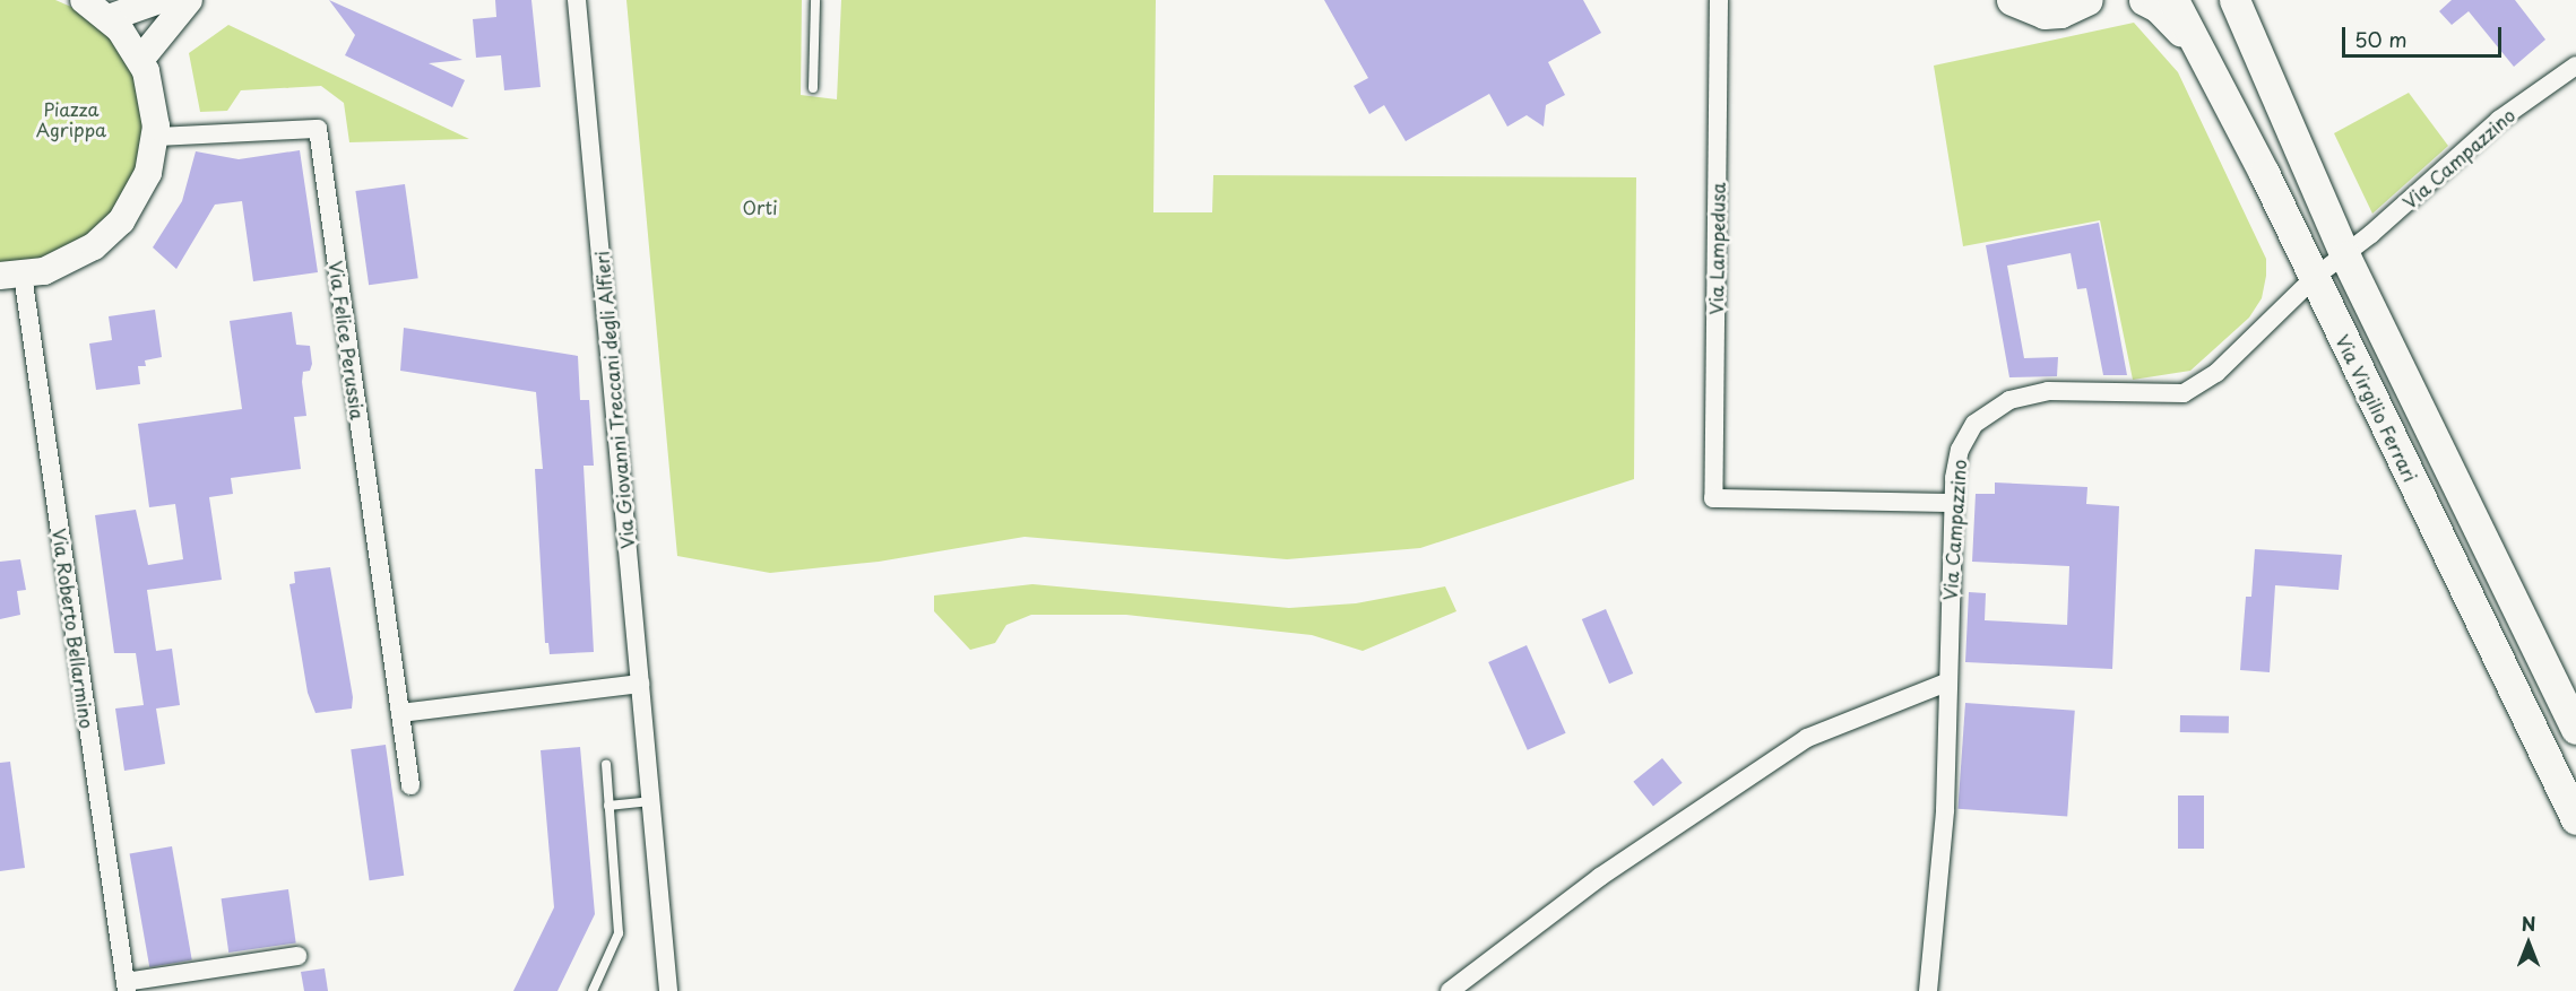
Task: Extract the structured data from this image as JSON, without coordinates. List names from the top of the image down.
{
  "streets": {
    "main road": ["Via Virgilio Ferrari"],
    "street": [
      "Via Campazzino",
      "Via Lampedusa",
      "Via Felice Perussia",
      "Via Giovanni Treccani degli Alfieri",
      "Via Roberto Bellarmino"
    ]
  },
  "crossings": [
    ["Via Campazzino", "Via Lampedusa"],
    ["Via Campazzino", "Via Virgilio Ferrari"]
  ],
  "parks": ["Piazza Agrippa", "Orti"],
  "scale_bar": "50 m",
  "north": "top"
}
